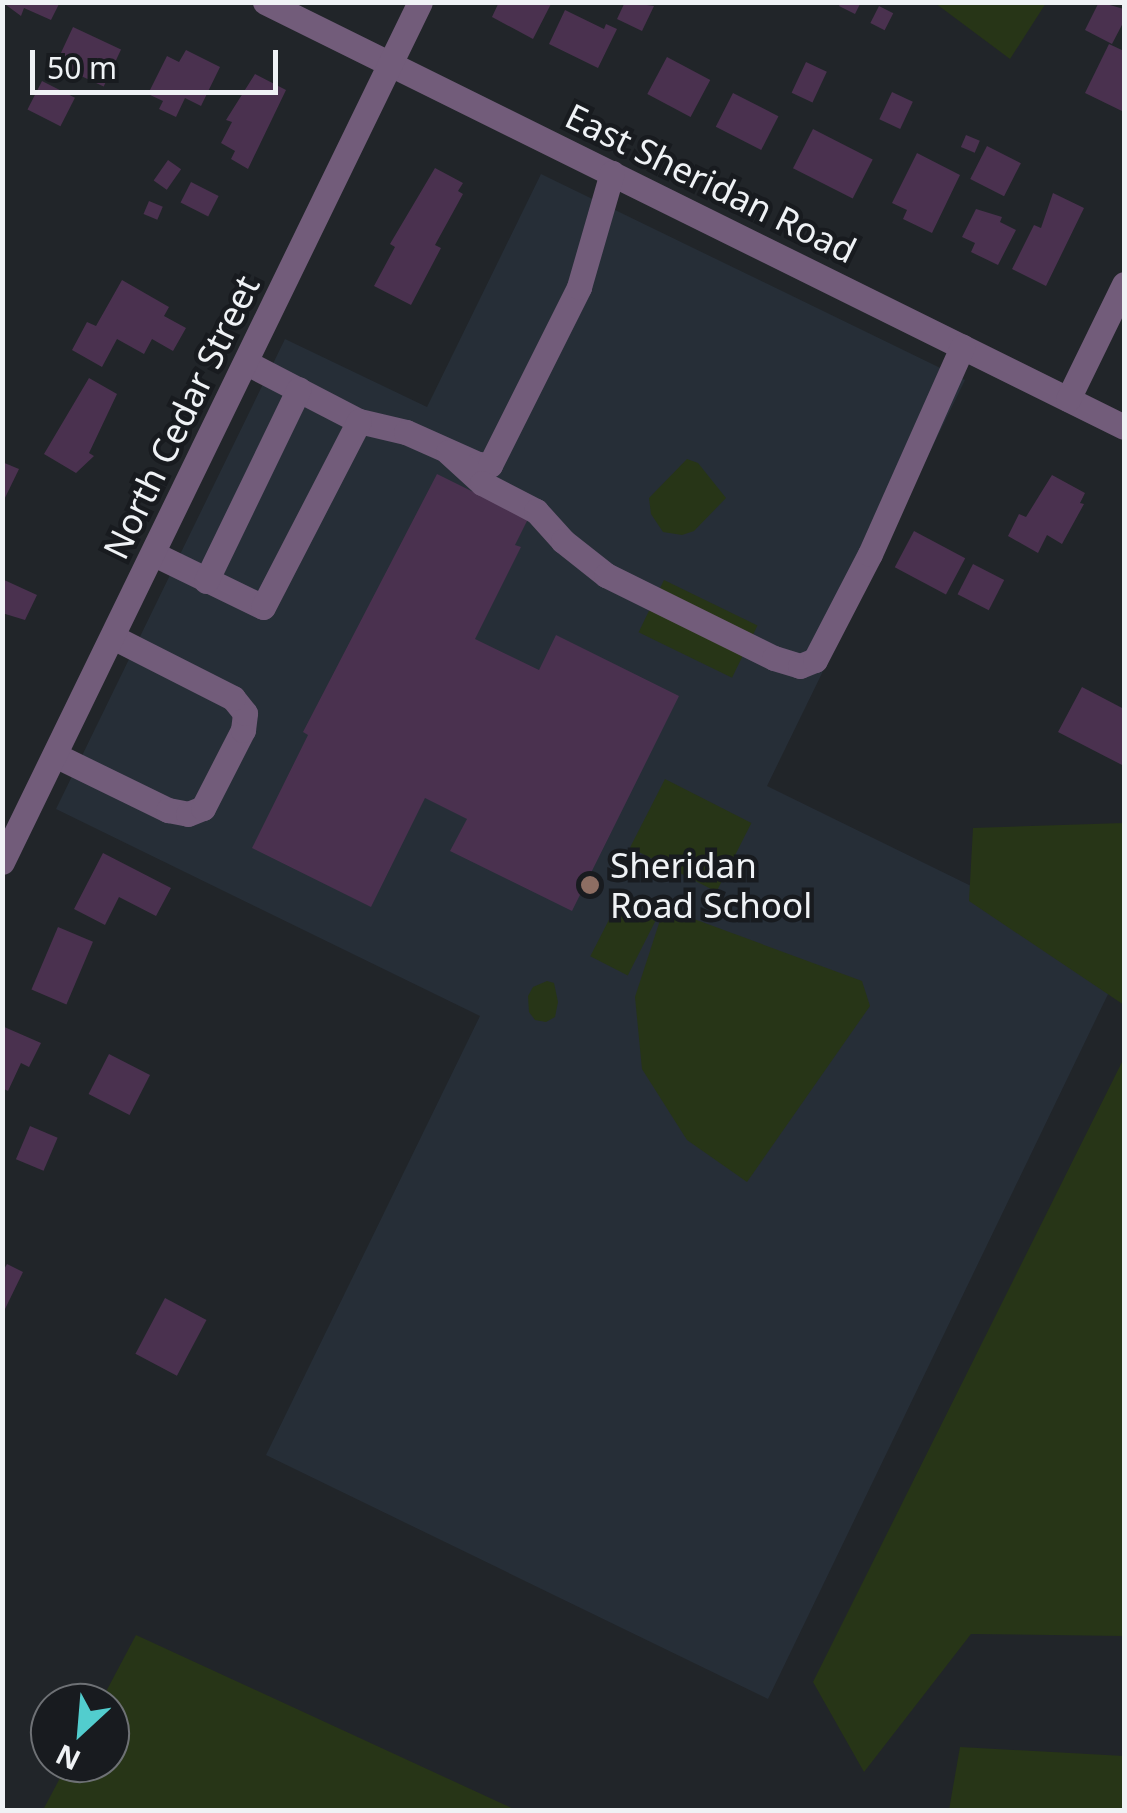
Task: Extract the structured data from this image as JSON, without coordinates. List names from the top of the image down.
{
  "streets": {
    "street": ["East Sheridan Road", "North Cedar Street"]
  },
  "crossings": [
    ["East Sheridan Road", "North Cedar Street"]
  ],
  "places": ["Sheridan Road School"],
  "scale_bar": "50 m",
  "north": "bottom left"
}
